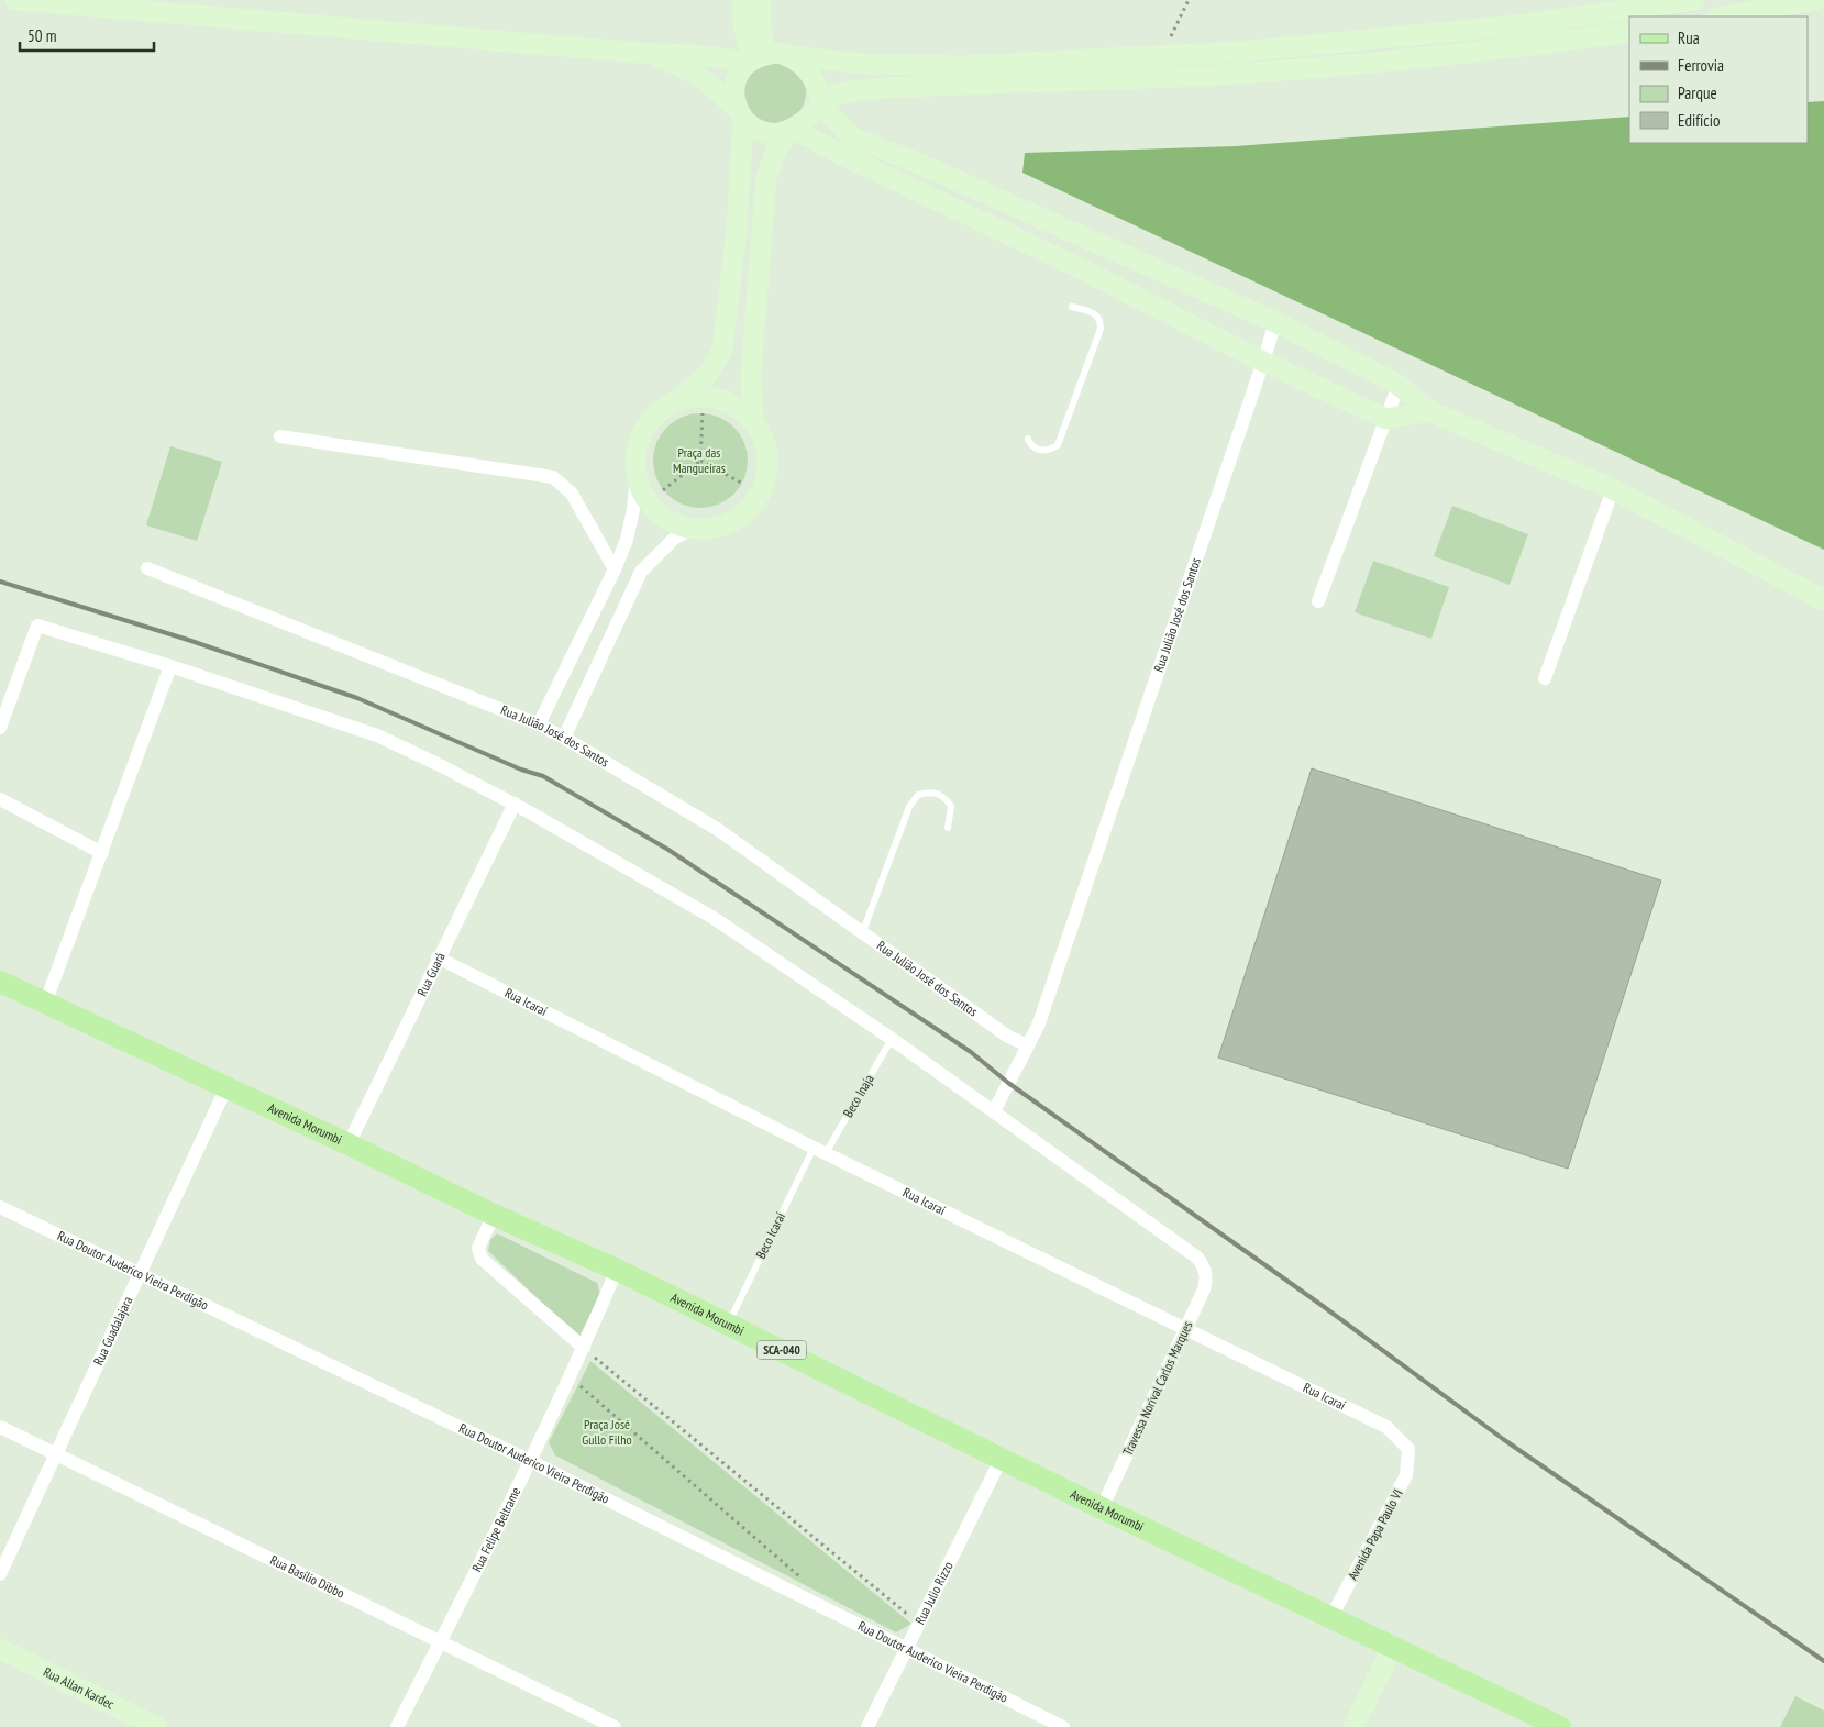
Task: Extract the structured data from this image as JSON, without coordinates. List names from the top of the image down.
{
  "streets": {
    "main road": ["Avenida Morumbi", "SCA-040"],
    "street": [
      "Rua Julião José dos Santos",
      "Rua Guará",
      "Rua Icaraí",
      "Rua Doutor Auderico Vieira Perdigão",
      "Rua Guadalajara",
      "Travessa Norival Carlos Marques",
      "Rua Felipe Beltrame",
      "Avenida Papa Paulo VI",
      "Rua Basílio Dibbo",
      "Rua Julio Rizzo",
      "Rua Allan Kardec"
    ],
    "lane": ["Beco Inaja", "Beco Icaraí"]
  },
  "crossings": [
    ["Rua Guará", "Rua Icaraí"],
    ["Rua Guará", "Avenida Morumbi"],
    ["Rua Icaraí", "Beco Inaja"],
    ["Rua Icaraí", "Beco Icaraí"],
    ["Rua Icaraí", "Travessa Norival Carlos Marques"],
    ["Rua Icaraí", "Avenida Papa Paulo VI"],
    ["Beco Inaja", "Beco Icaraí"],
    ["Avenida Morumbi", "Beco Icaraí"],
    ["Avenida Morumbi", "Rua Guadalajara"],
    ["Avenida Morumbi", "Travessa Norival Carlos Marques"],
    ["Avenida Morumbi", "Rua Felipe Beltrame"],
    ["Avenida Morumbi", "Avenida Papa Paulo VI"],
    ["Avenida Morumbi", "Rua Julio Rizzo"],
    ["Rua Doutor Auderico Vieira Perdigão", "Rua Guadalajara"],
    ["Rua Doutor Auderico Vieira Perdigão", "Rua Felipe Beltrame"],
    ["Rua Doutor Auderico Vieira Perdigão", "Rua Julio Rizzo"],
    ["Rua Guadalajara", "Rua Basílio Dibbo"],
    ["Rua Felipe Beltrame", "Rua Basílio Dibbo"]
  ],
  "parks": ["Praça das Mangueiras", "Praça José Gullo Filho"],
  "legend": [
    "Rua",
    "Ferrovia",
    "Parque",
    "Edifício"
  ],
  "scale_bar": "50 m"
}
